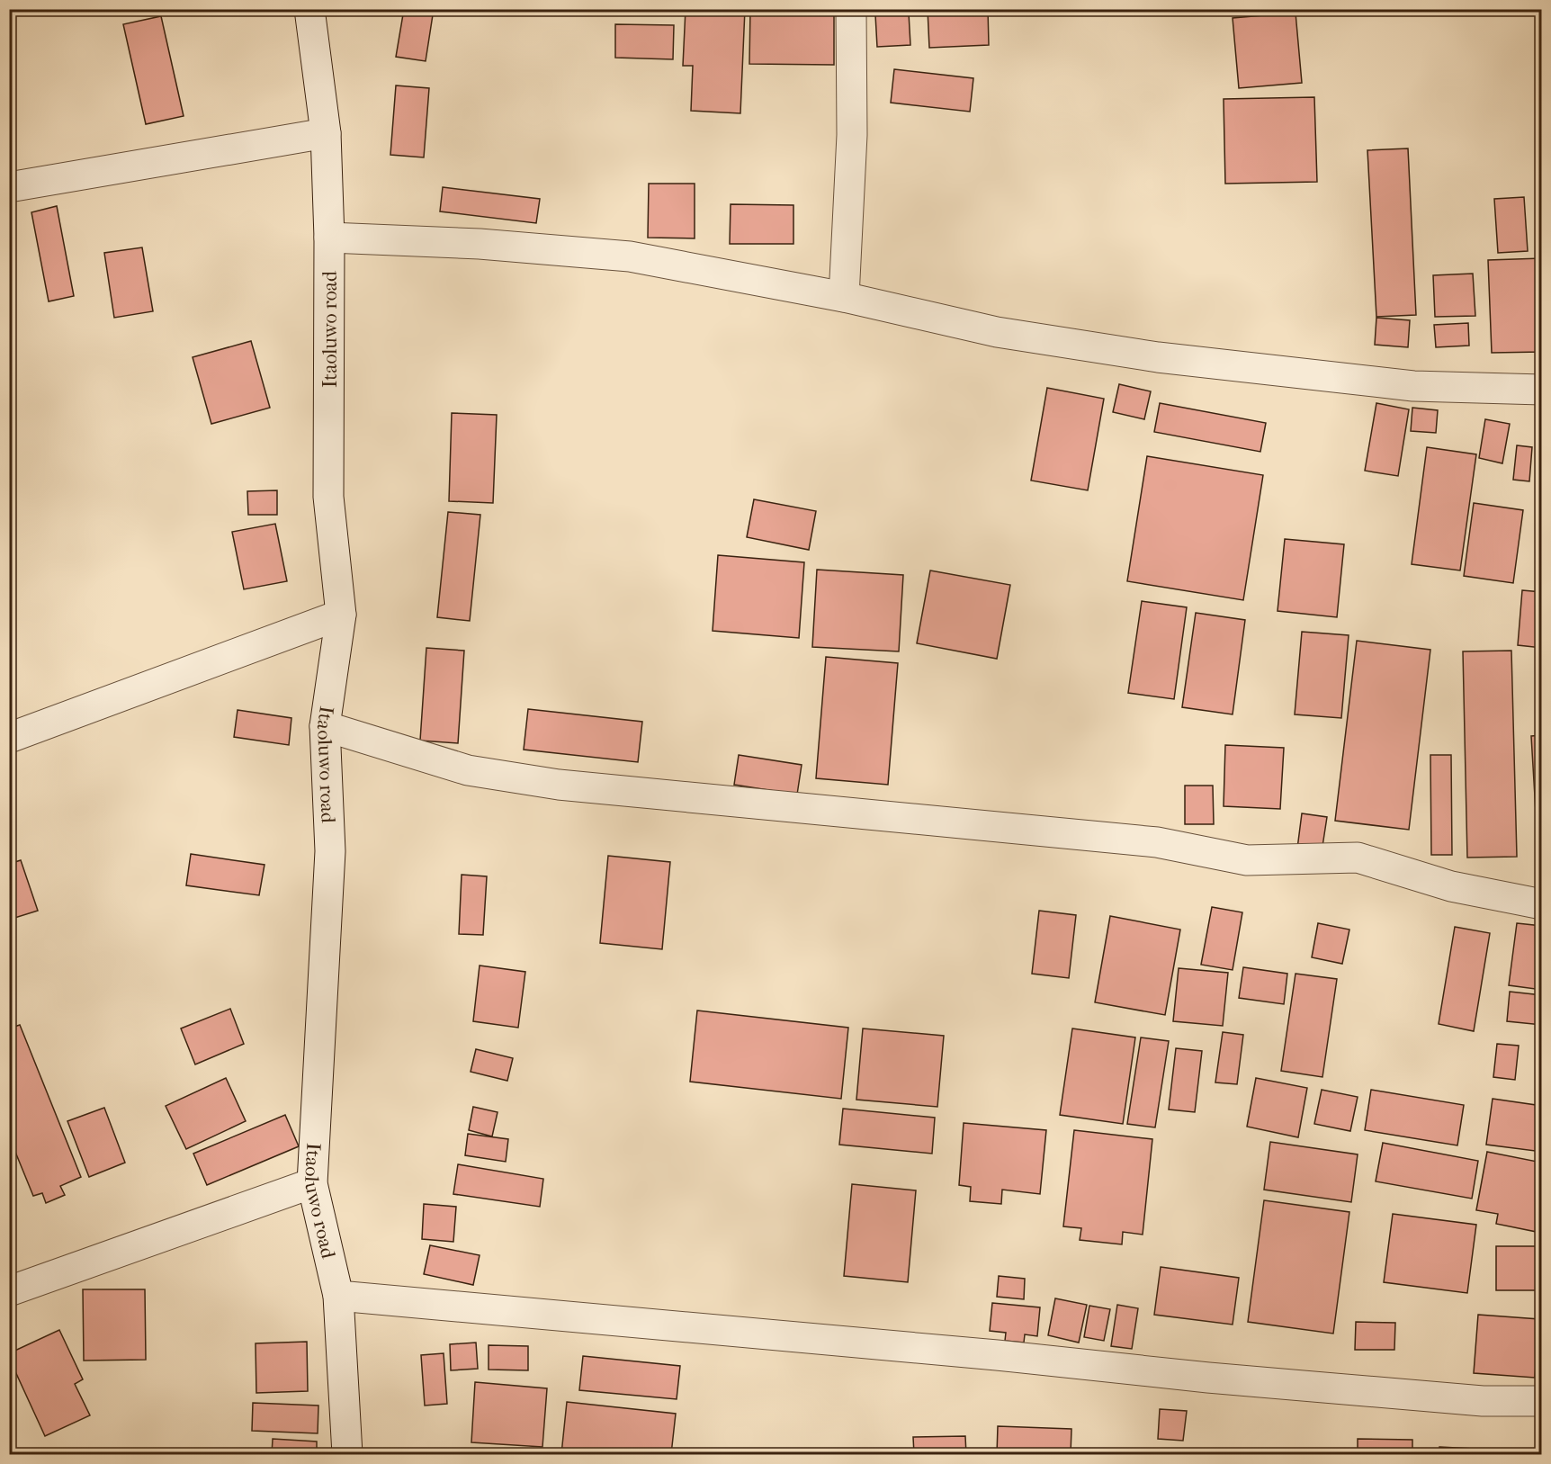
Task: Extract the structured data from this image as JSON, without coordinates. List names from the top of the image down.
{
  "streets": {
    "street": ["Itaoluwo road"]
  }
}
